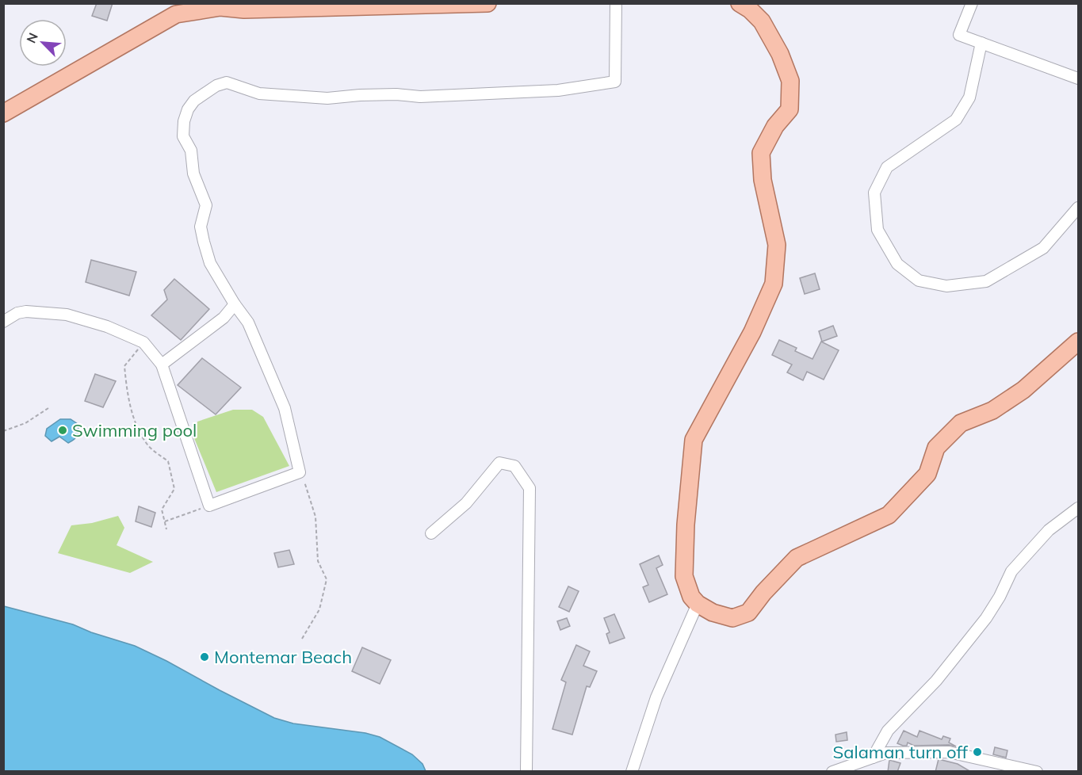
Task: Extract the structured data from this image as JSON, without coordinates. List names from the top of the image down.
{
  "places": ["Swimming pool", "Montemar Beach", "Salaman turn off"],
  "north": "top left"
}
